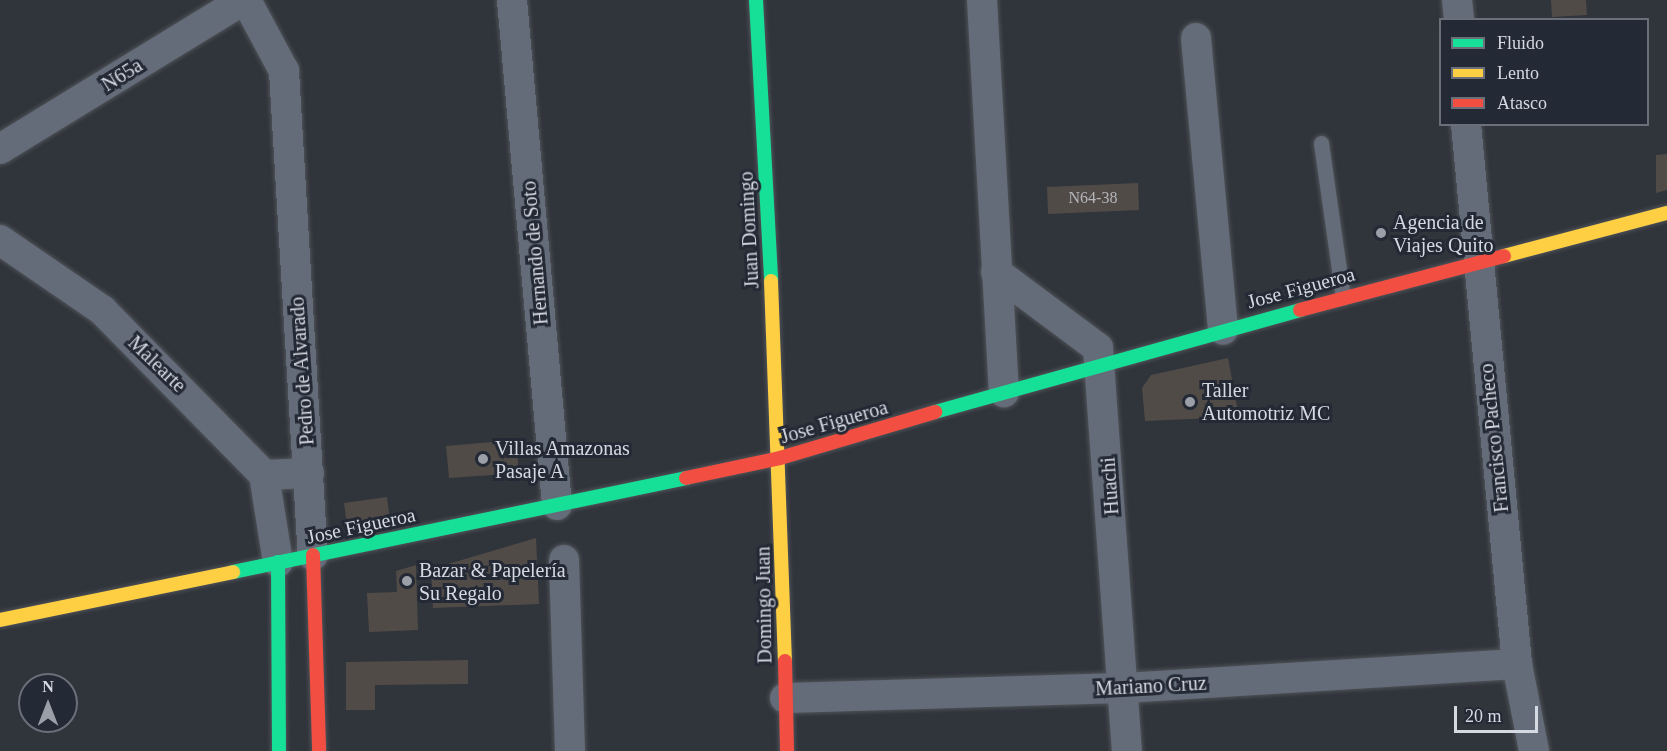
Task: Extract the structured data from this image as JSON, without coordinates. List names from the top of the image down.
{
  "streets": {
    "street": [
      "N65a",
      "Juan Domingo",
      "Hernando de Soto",
      "Jose Figueroa",
      "Malearte",
      "Pedro de Alvarado",
      "Francisco Pacheco",
      "Huachi",
      "Domingo Juan",
      "Mariano Cruz"
    ]
  },
  "crossings": [
    ["N65a", "Pedro de Alvarado"],
    ["Juan Domingo", "Jose Figueroa"],
    ["Juan Domingo", "Domingo Juan"],
    ["Hernando de Soto", "Jose Figueroa"],
    ["Jose Figueroa", "Pedro de Alvarado"],
    ["Jose Figueroa", "Francisco Pacheco"],
    ["Jose Figueroa", "Huachi"],
    ["Jose Figueroa", "Domingo Juan"],
    ["Francisco Pacheco", "Mariano Cruz"],
    ["Huachi", "Mariano Cruz"],
    ["Domingo Juan", "Mariano Cruz"]
  ],
  "places": [
    "Agencia de Viajes Quito",
    "Taller Automotriz MC",
    "Villas Amazonas Pasaje A",
    "Bazar & Papelería Su Regalo"
  ],
  "house_numbers": ["N64-38"],
  "legend": ["Fluido", "Lento", "Atasco"],
  "scale_bar": "20 m",
  "north": "top"
}
